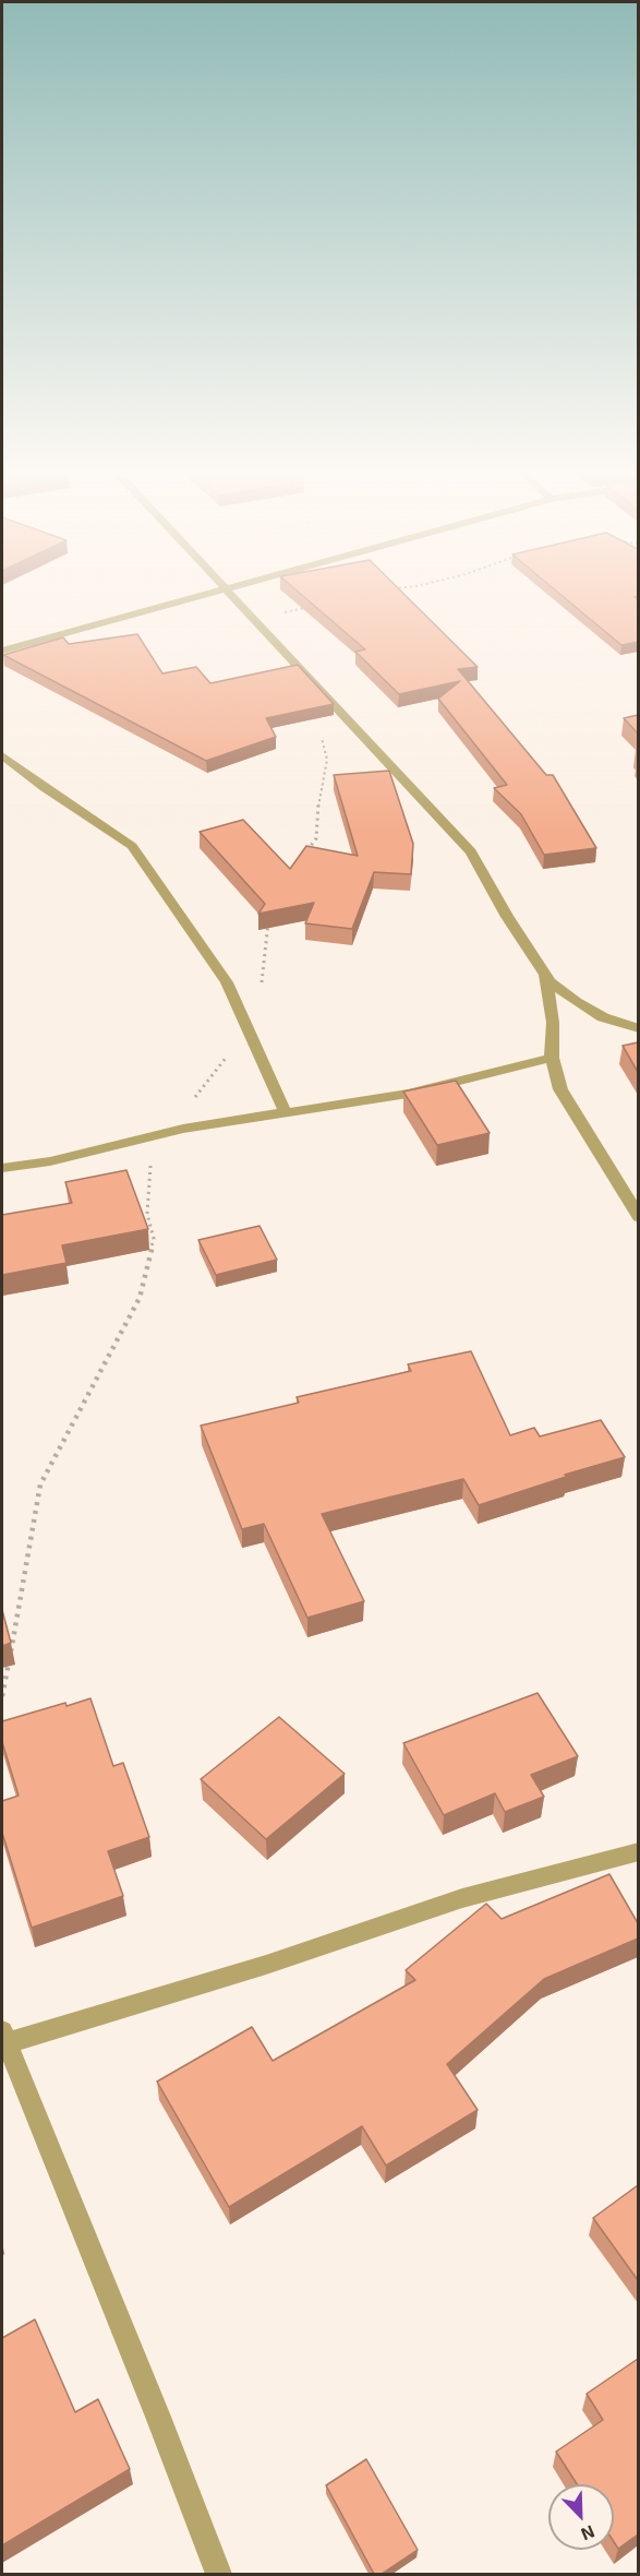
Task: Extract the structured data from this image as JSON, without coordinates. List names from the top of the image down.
{
  "north": "bottom right"
}
